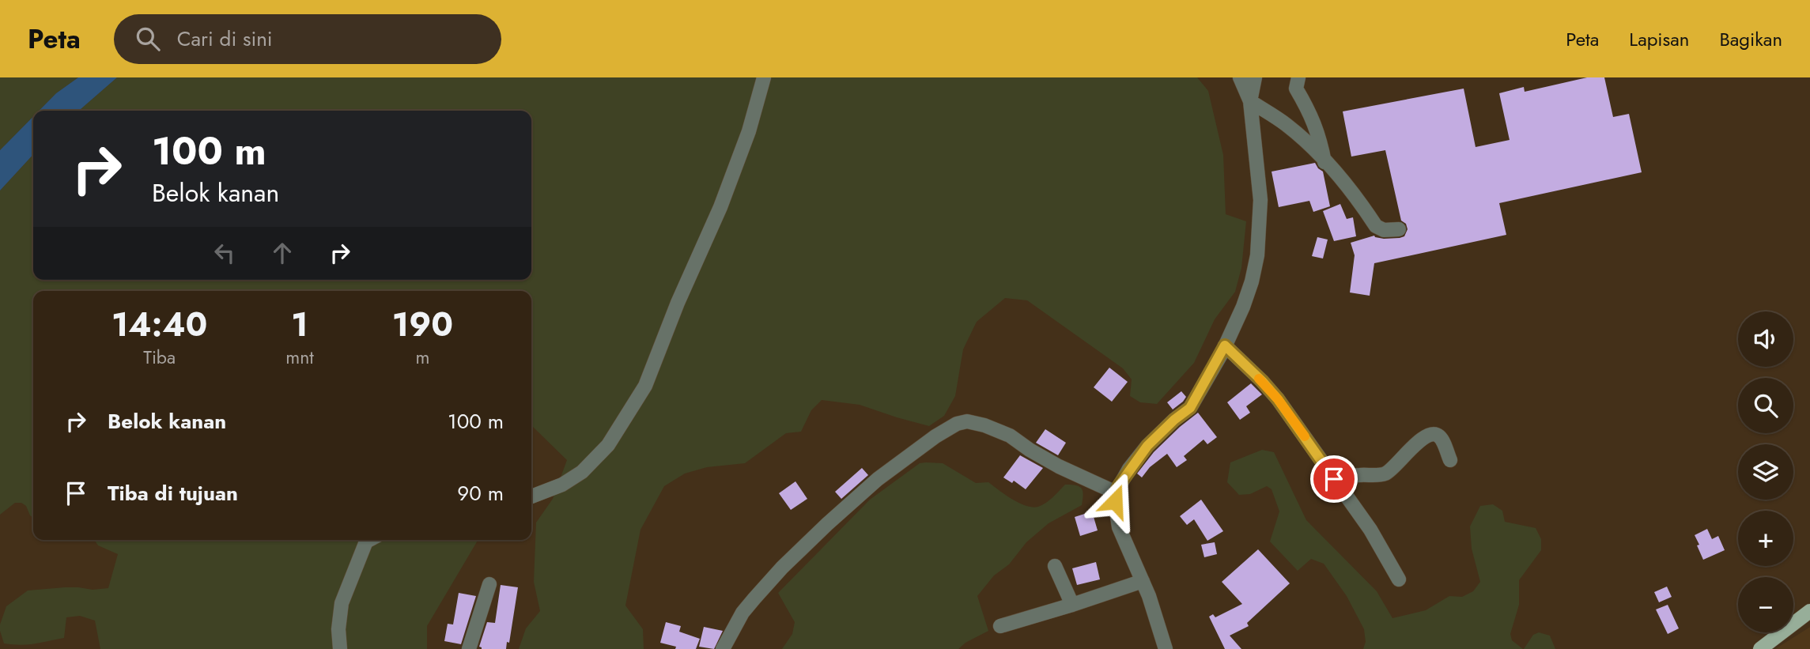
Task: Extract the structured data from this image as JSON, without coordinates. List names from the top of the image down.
{
  "page": {
    "header": "Peta",
    "search": "Cari di sini",
    "nav": ["Peta", "Lapisan", "Bagikan"],
    "turn": ["100 m", "Belok kanan"],
    "eta": [
      "14:40",
      "Tiba",
      "1",
      "mnt",
      "190",
      "m"
    ],
    "map_buttons": ["+", "−"],
    "list": [
      {
        "name": "Belok kanan",
        "value": "100 m"
      },
      {
        "name": "Tiba di tujuan",
        "value": "90 m"
      }
    ]
  }
}
